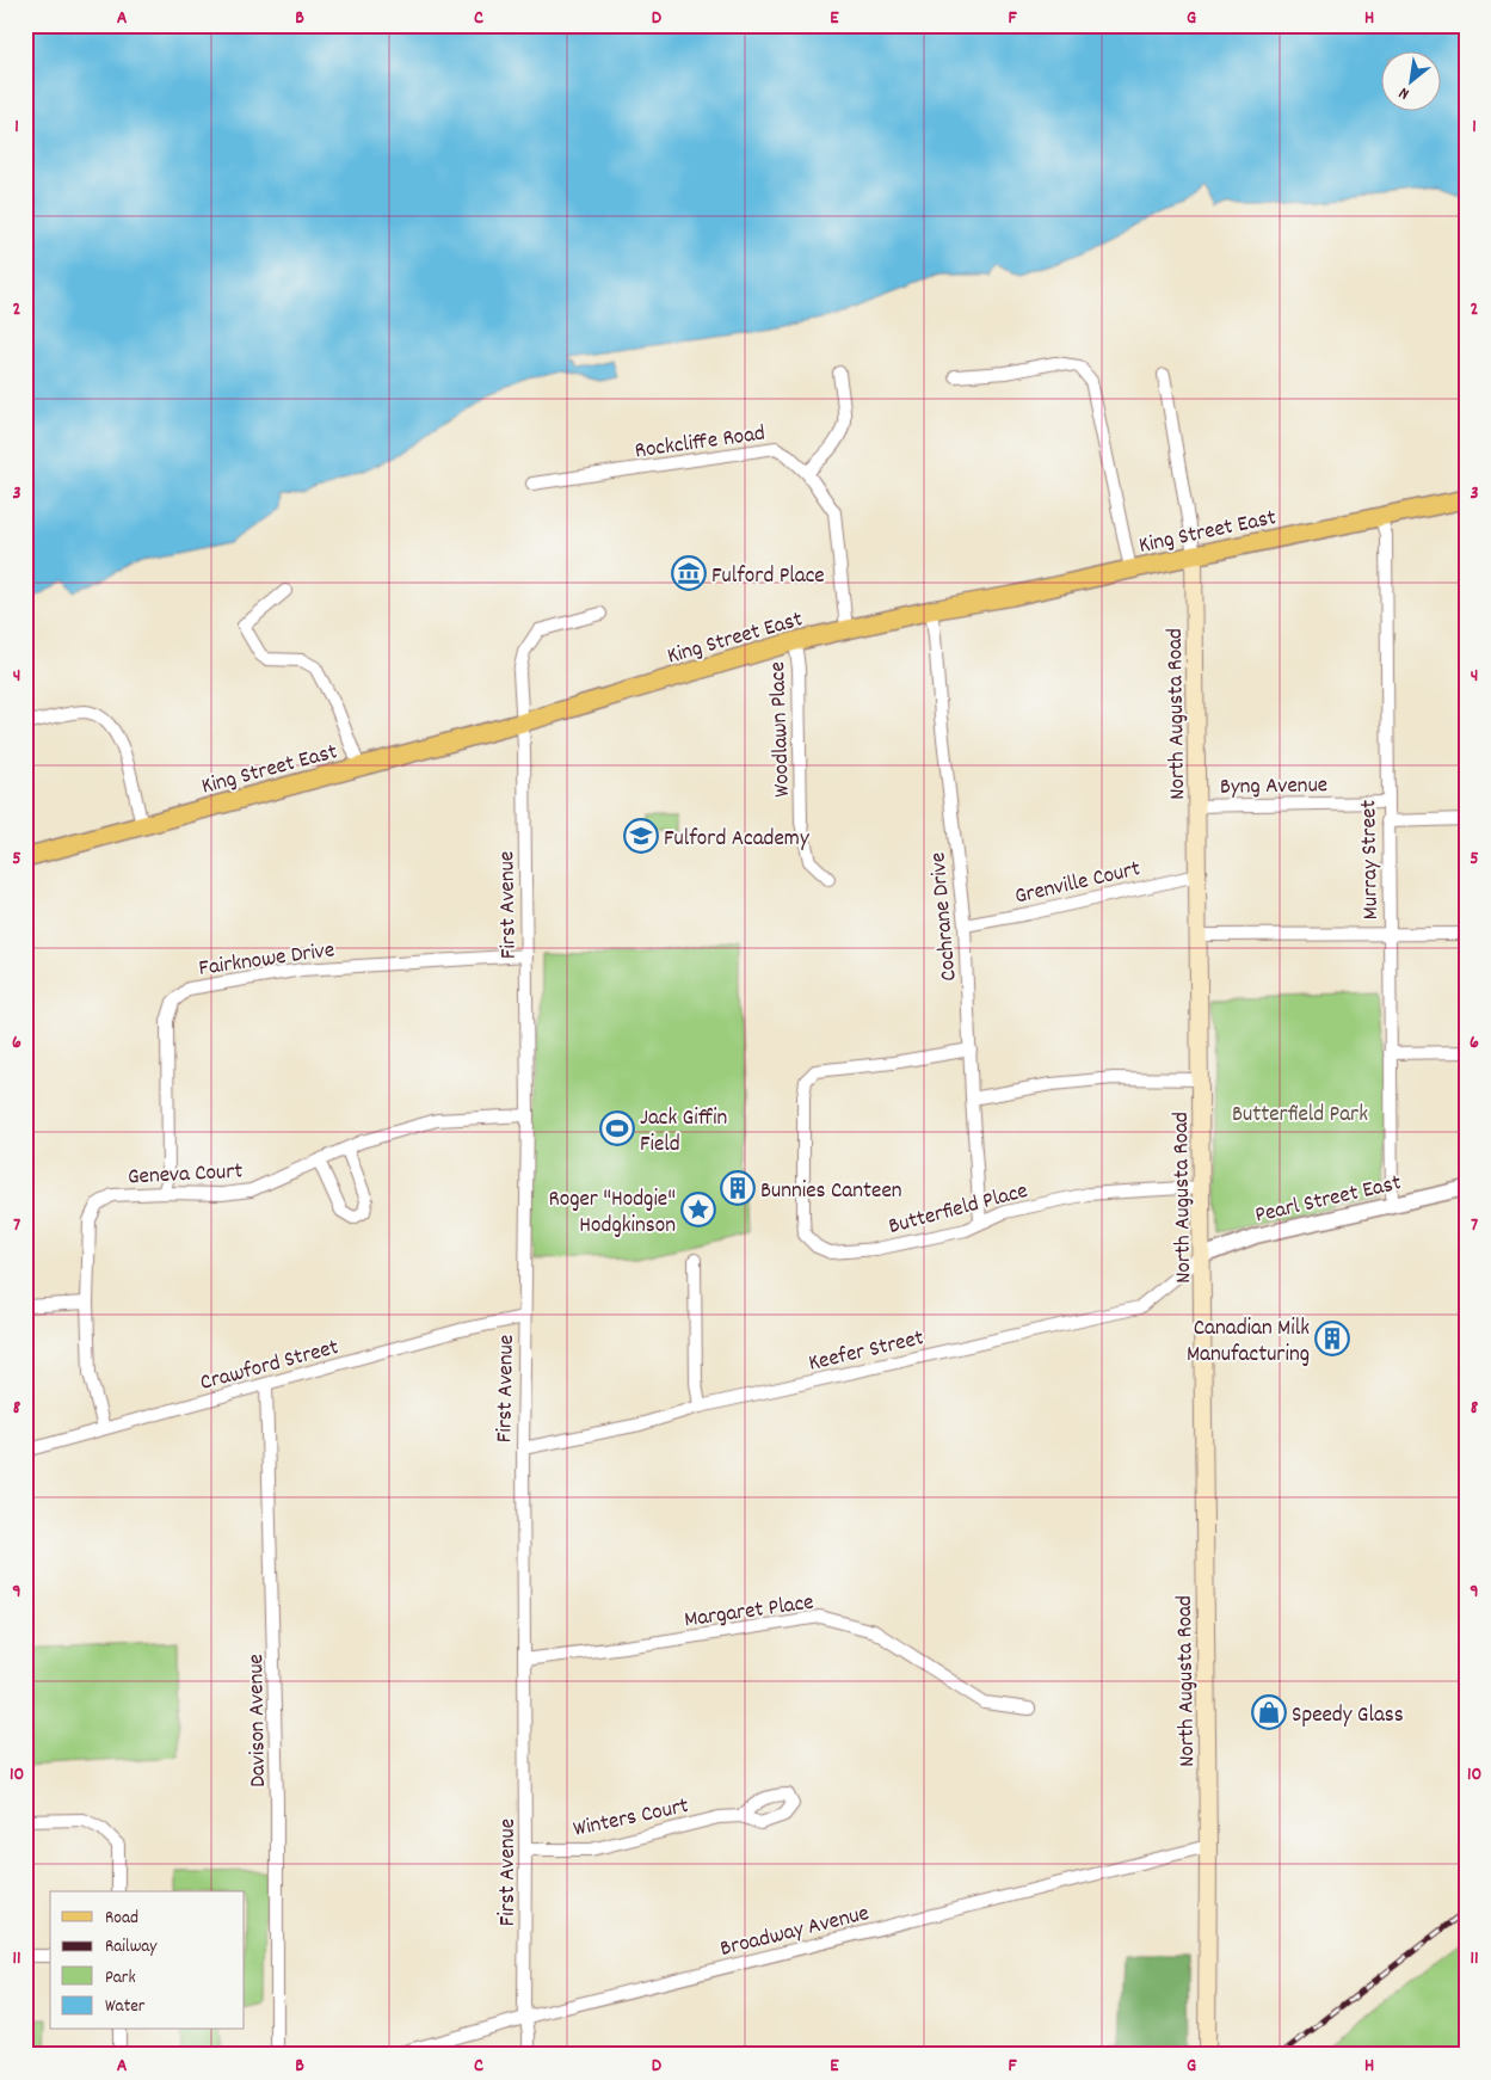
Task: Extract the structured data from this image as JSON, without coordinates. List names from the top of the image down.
{
  "streets": {
    "main road": ["King Street East", "North Augusta Road"],
    "street": [
      "Rockcliffe Road",
      "Woodlawn Place",
      "Byng Avenue",
      "Murray Street",
      "Grenville Court",
      "First Avenue",
      "Cochrane Drive",
      "Fairknowe Drive",
      "Geneva Court",
      "Pearl Street East",
      "Butterfield Place",
      "Keefer Street",
      "Crawford Street",
      "Margaret Place",
      "Davison Avenue",
      "Winters Court",
      "Broadway Avenue"
    ]
  },
  "crossings": [
    ["Rockcliffe Road", "King Street East"],
    ["King Street East", "North Augusta Road"],
    ["King Street East", "Woodlawn Place"],
    ["King Street East", "Murray Street"],
    ["King Street East", "First Avenue"],
    ["King Street East", "Cochrane Drive"],
    ["North Augusta Road", "Byng Avenue"],
    ["North Augusta Road", "Grenville Court"],
    ["North Augusta Road", "Pearl Street East"],
    ["North Augusta Road", "Butterfield Place"],
    ["North Augusta Road", "Keefer Street"],
    ["North Augusta Road", "Broadway Avenue"],
    ["Byng Avenue", "Murray Street"],
    ["Murray Street", "Pearl Street East"],
    ["Grenville Court", "Cochrane Drive"],
    ["First Avenue", "Fairknowe Drive"],
    ["First Avenue", "Geneva Court"],
    ["First Avenue", "Keefer Street"],
    ["First Avenue", "Crawford Street"],
    ["First Avenue", "Margaret Place"],
    ["First Avenue", "Winters Court"],
    ["First Avenue", "Broadway Avenue"],
    ["Cochrane Drive", "Butterfield Place"],
    ["Fairknowe Drive", "Geneva Court"],
    ["Geneva Court", "Crawford Street"],
    ["Pearl Street East", "Keefer Street"],
    ["Crawford Street", "Davison Avenue"]
  ],
  "parks": ["Butterfield Park"],
  "places": {
    "museum": ["Fulford Place"],
    "school or university": ["Fulford Academy"],
    "sports": ["Jack Giffin Field"],
    "building": ["Bunnies Canteen", "Canadian Milk Manufacturing"],
    "place": ["Roger \"Hodgie\" Hodgkinson"],
    "shop": ["Speedy Glass"]
  },
  "legend": [
    "Road",
    "Railway",
    "Park",
    "Water"
  ],
  "north": "bottom left",
  "grid": {
    "columns": [
      "A",
      "B",
      "C",
      "D",
      "E",
      "F",
      "G",
      "H"
    ],
    "rows": [
      "1",
      "2",
      "3",
      "4",
      "5",
      "6",
      "7",
      "8",
      "9",
      "10",
      "11"
    ]
  }
}
